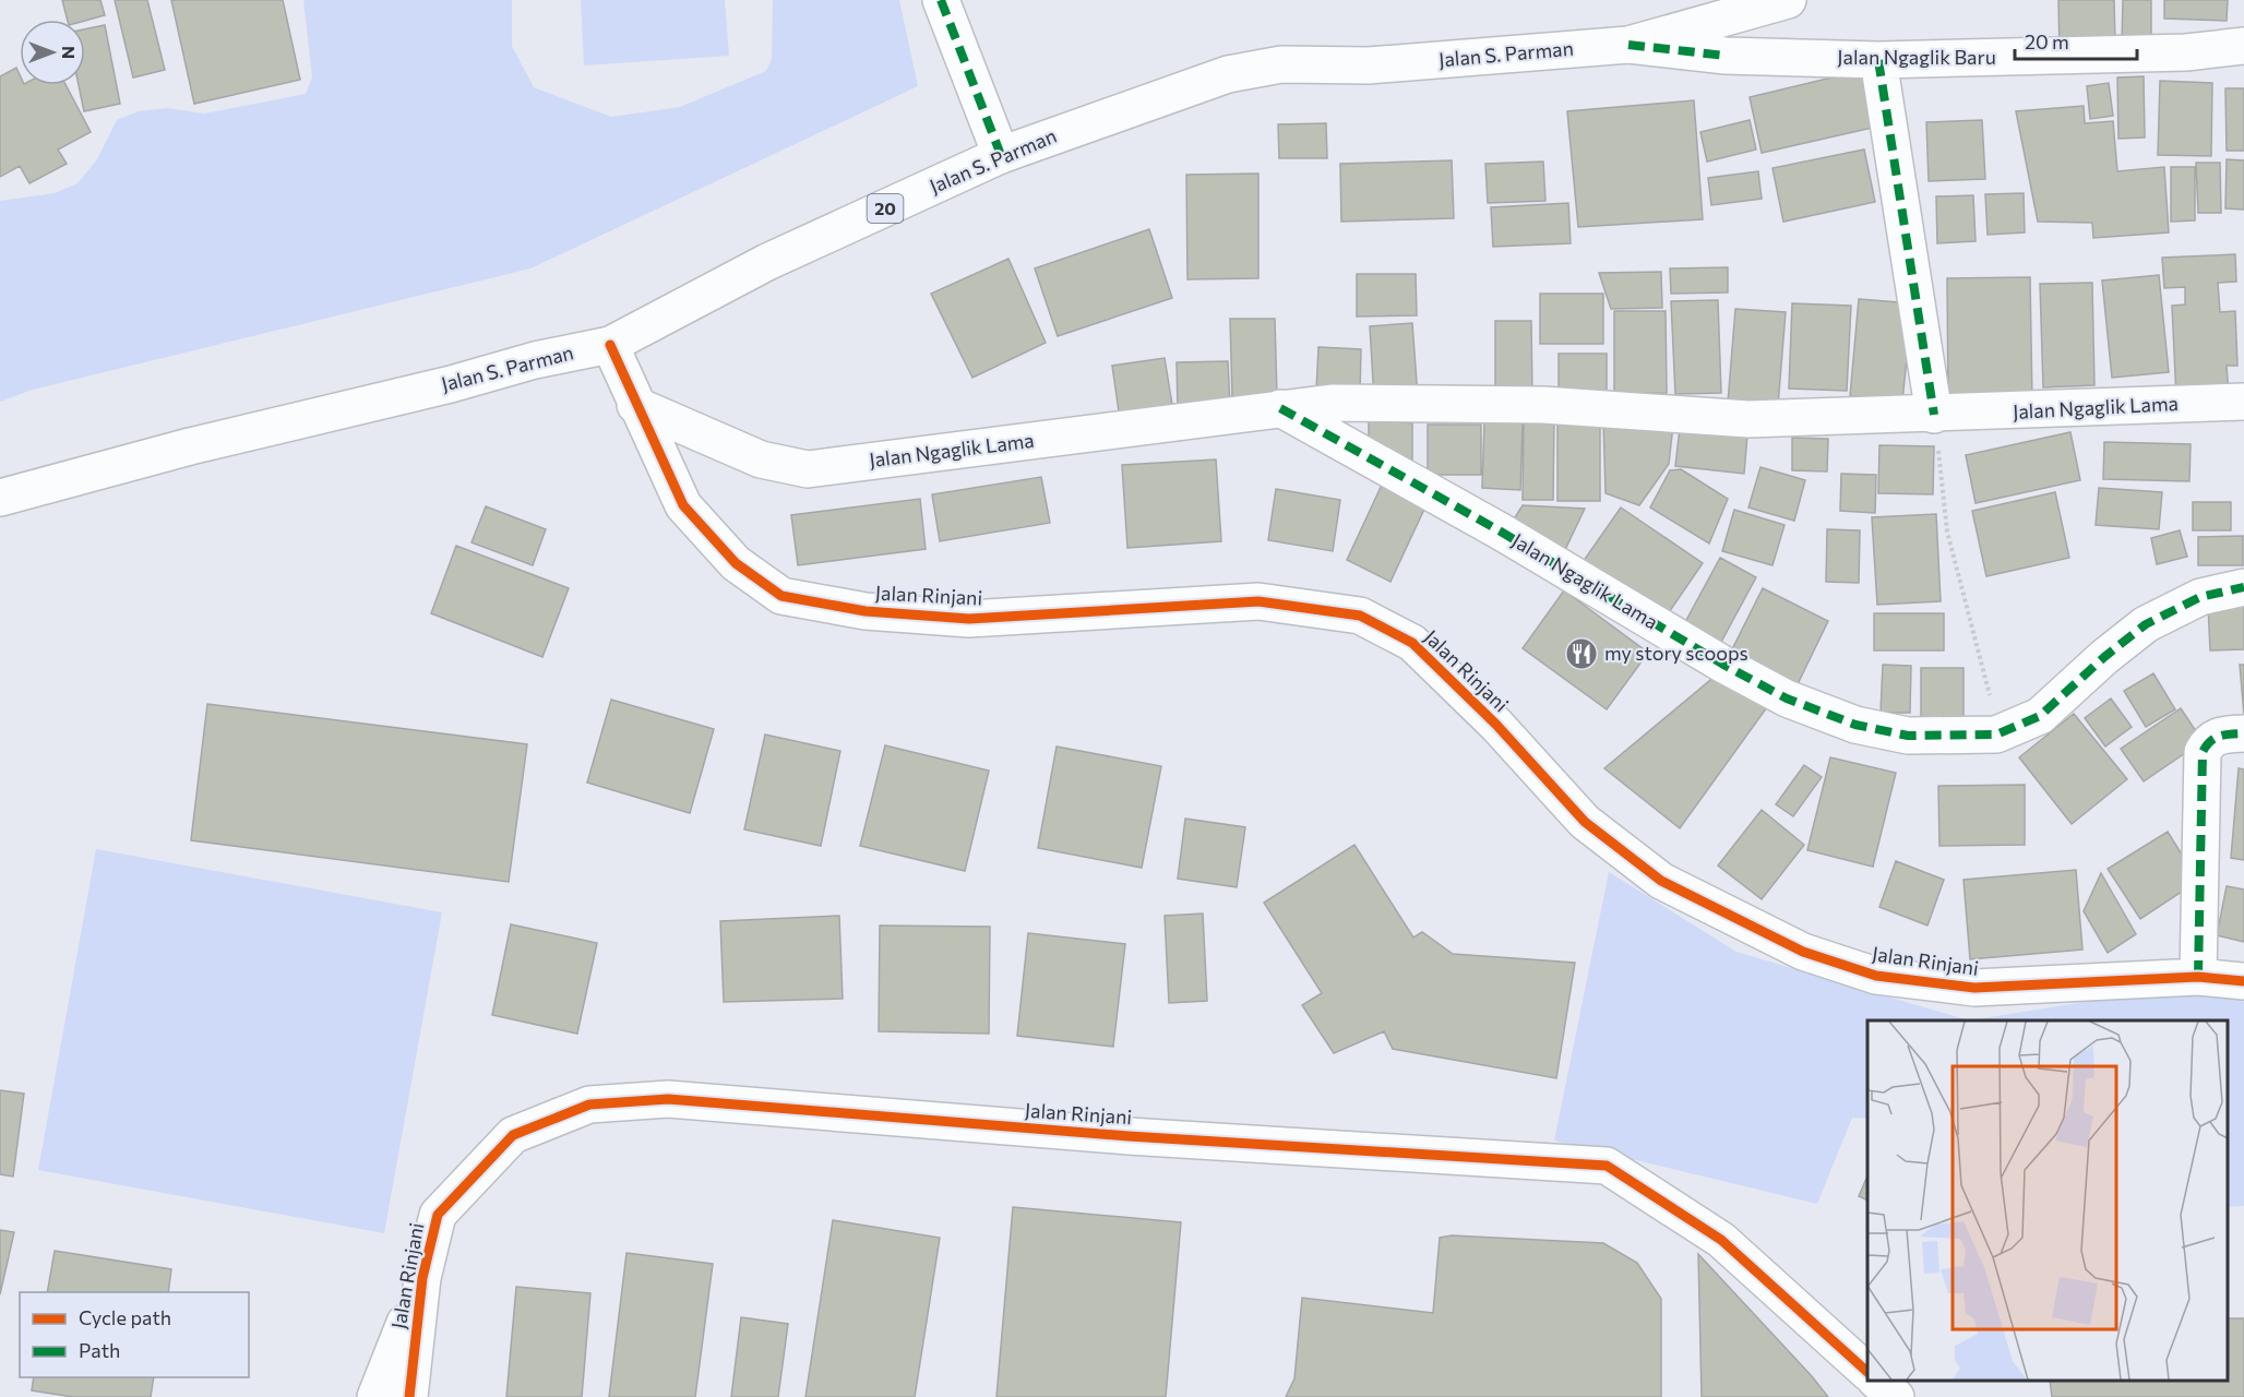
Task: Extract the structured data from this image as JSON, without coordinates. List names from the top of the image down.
{
  "streets": {
    "main road": [
      "Jalan S. Parman",
      "Jalan Ngaglik Baru",
      "20",
      "Jalan Ngaglik Lama",
      "Jalan Rinjani"
    ]
  },
  "crossings": [
    ["Jalan S. Parman", "Jalan Ngaglik Baru"],
    ["Jalan S. Parman", "Jalan Rinjani"],
    ["Jalan Ngaglik Lama", "Jalan Rinjani"]
  ],
  "places": {
    "restaurant": ["my story scoops"]
  },
  "legend": ["Cycle path", "Path"],
  "scale_bar": "20 m",
  "north": "right"
}
